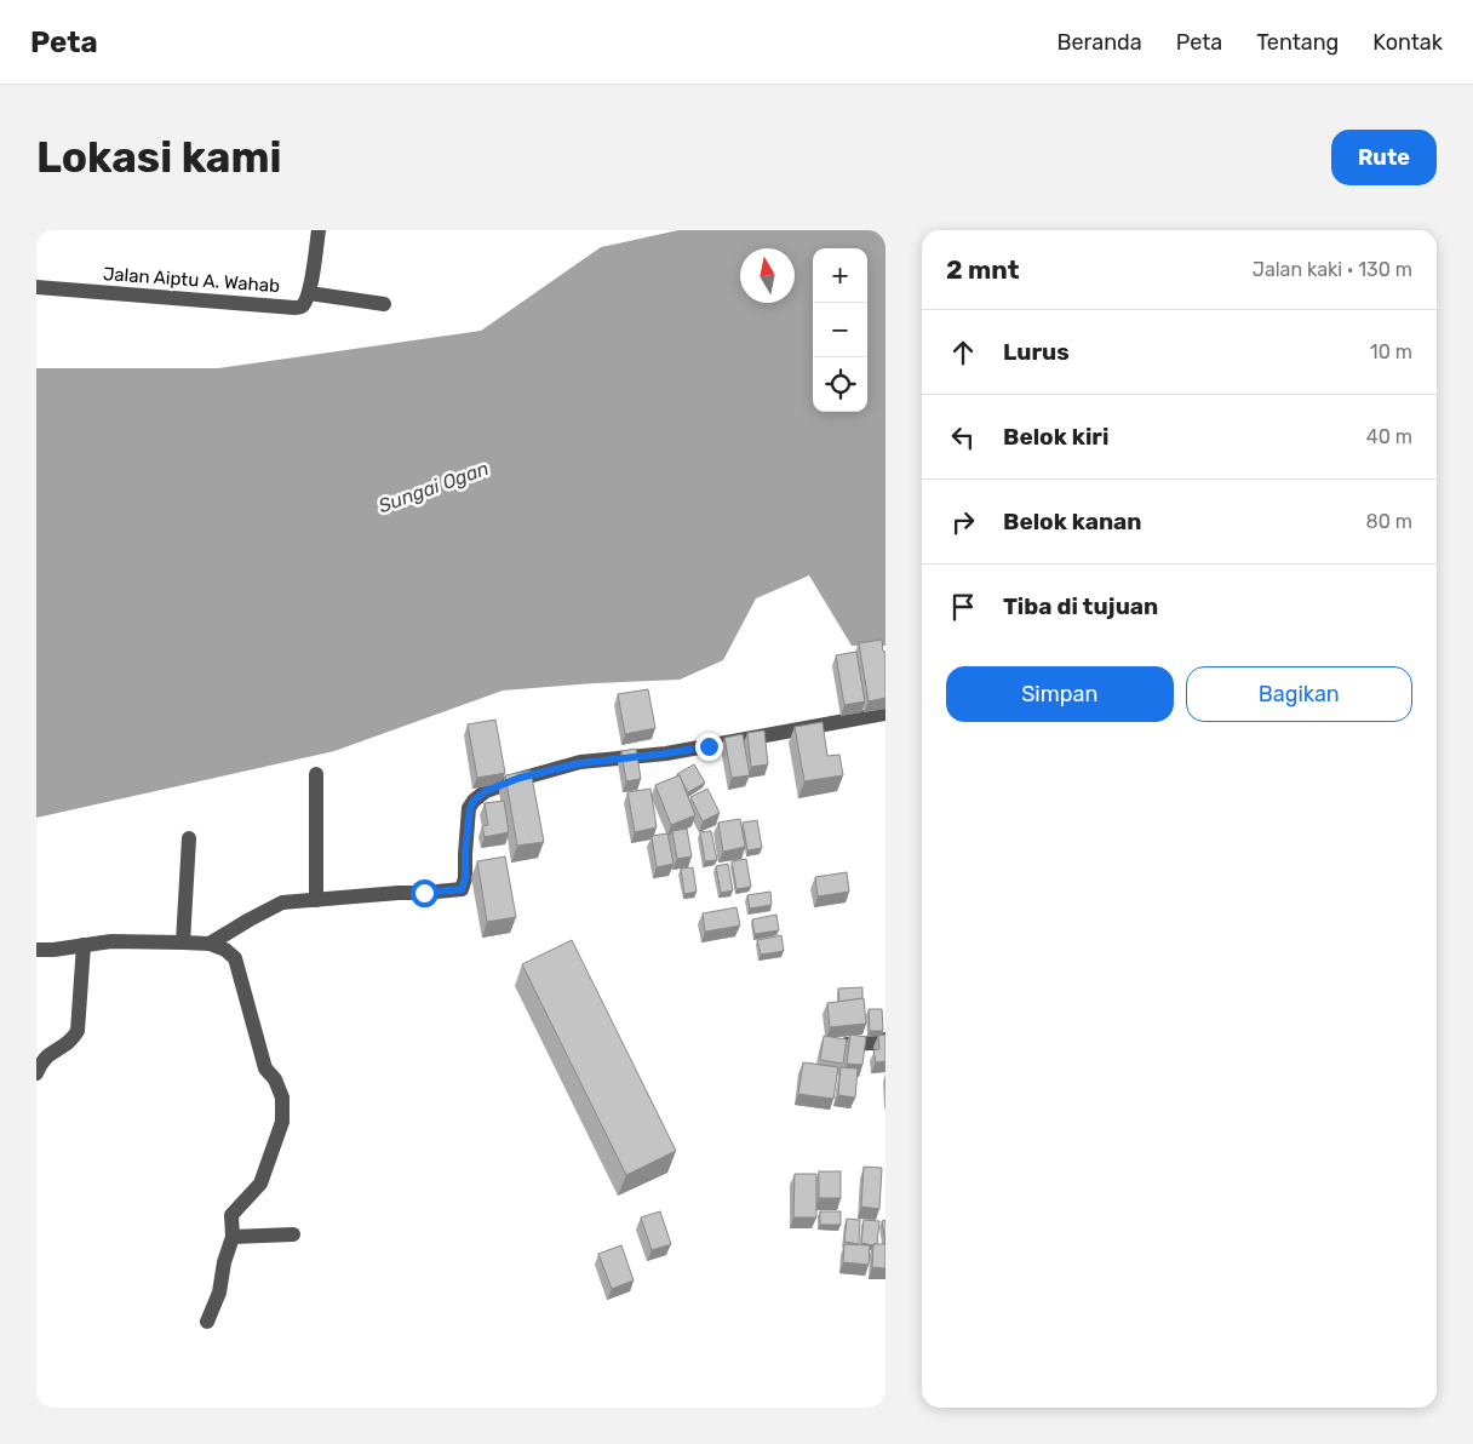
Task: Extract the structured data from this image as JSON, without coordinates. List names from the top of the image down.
{
  "streets": {
    "street": ["Jalan Aiptu A. Wahab"]
  },
  "water": ["Sungai Ogan"],
  "north": "top",
  "page": {
    "header": "Peta",
    "nav": [
      "Beranda",
      "Peta",
      "Tentang",
      "Kontak"
    ],
    "buttons": [
      "Rute",
      ["Simpan", "Bagikan"]
    ],
    "title": "Lokasi kami",
    "heading": ["2 mnt", "Jalan kaki · 130 m"],
    "map_buttons": ["+", "−"],
    "list": [
      ["Lurus", "10 m"],
      ["Belok kiri", "40 m"],
      ["Belok kanan", "80 m"],
      "Tiba di tujuan"
    ]
  }
}
